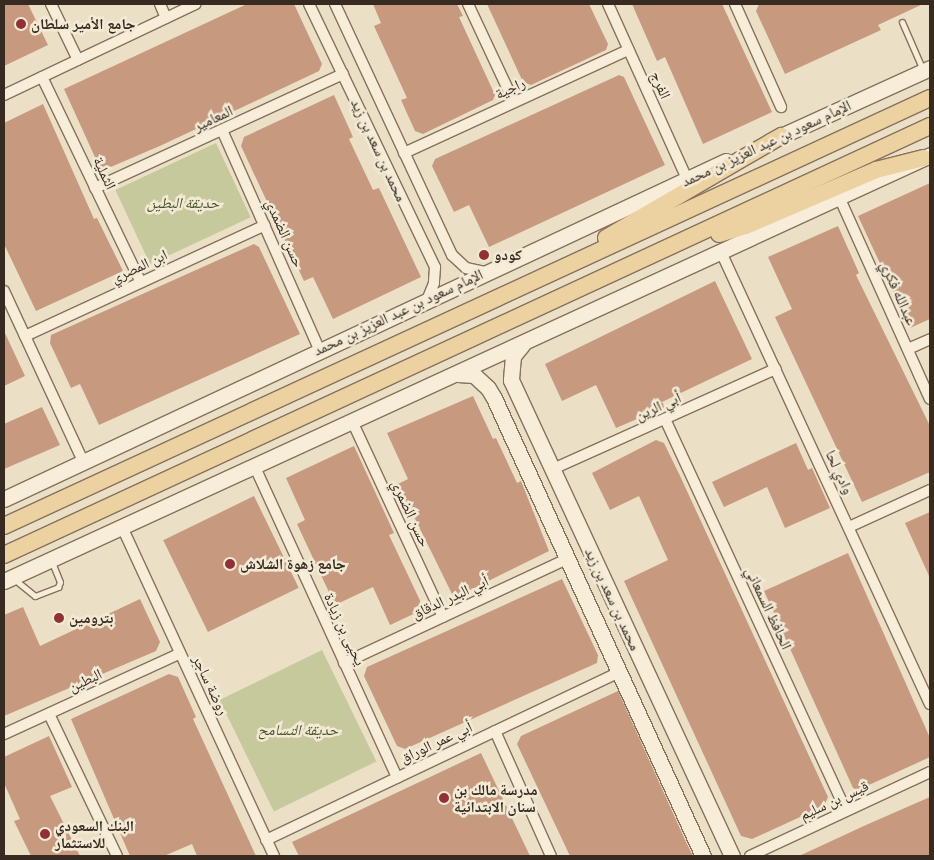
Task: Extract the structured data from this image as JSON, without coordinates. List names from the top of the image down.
{
  "streets": {
    "main road": ["الإمام سعود بن عبد العزيز بن محمد"],
    "street": [
      "الفرج",
      "راجية",
      "المعامير",
      "محمد بن سعد بن زيد",
      "الثملية",
      "حسن الضمدي",
      "ابن المصري",
      "عبدالله فكري",
      "أبي الرين",
      "وادي لحا",
      "حسن الضمري",
      "أبي البدر الدقاق",
      "الحافظ السمعاني",
      "يحيى بن زيادة",
      "البطين",
      "روضة ساجر",
      "أبي عمر الوراق",
      "قيس بن سليم"
    ]
  },
  "crossings": [
    ["الفرج", "راجية"],
    ["الفرج", "الإمام سعود بن عبد العزيز بن محمد"],
    ["راجية", "محمد بن سعد بن زيد"],
    ["المعامير", "محمد بن سعد بن زيد"],
    ["المعامير", "الثملية"],
    ["المعامير", "حسن الضمدي"],
    ["الإمام سعود بن عبد العزيز بن محمد", "محمد بن سعد بن زيد"],
    ["الإمام سعود بن عبد العزيز بن محمد", "حسن الضمدي"],
    ["محمد بن سعد بن زيد", "أبي الرين"],
    ["محمد بن سعد بن زيد", "أبي البدر الدقاق"],
    ["محمد بن سعد بن زيد", "أبي عمر الوراق"],
    ["الثملية", "ابن المصري"],
    ["حسن الضمدي", "ابن المصري"],
    ["أبي الرين", "وادي لحا"],
    ["أبي الرين", "الحافظ السمعاني"],
    ["حسن الضمري", "أبي البدر الدقاق"],
    ["أبي البدر الدقاق", "يحيى بن زيادة"],
    ["الحافظ السمعاني", "قيس بن سليم"],
    ["يحيى بن زيادة", "أبي عمر الوراق"],
    ["البطين", "روضة ساجر"],
    ["روضة ساجر", "أبي عمر الوراق"]
  ],
  "parks": ["حديقة البطين", "حديقة التسامح"],
  "places": [
    "جامع الأمير سلطان",
    "كودو",
    "جامع زهوة الشلاش",
    "بترومين",
    "مدرسة مالك بن سنان الابتدائية",
    "البنك السعودي للاستثمار"
  ]
}
